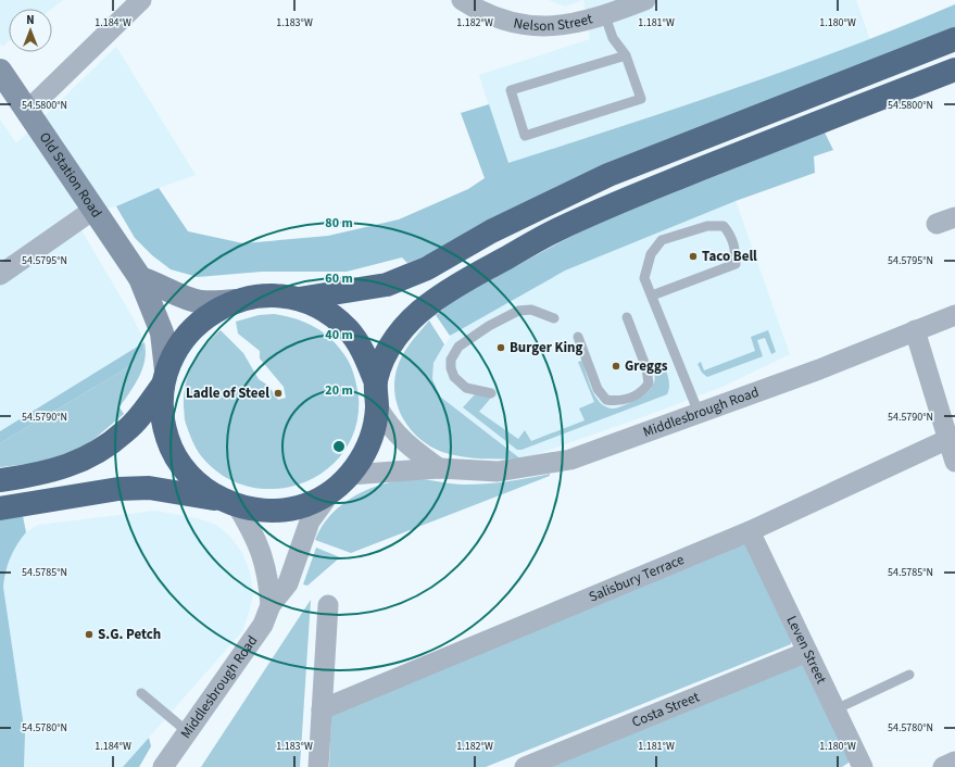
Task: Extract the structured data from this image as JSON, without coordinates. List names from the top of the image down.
{
  "streets": {
    "main road": ["Old Station Road"],
    "street": [
      "Nelson Street",
      "Middlesbrough Road",
      "Salisbury Terrace",
      "Leven Street",
      "Costa Street"
    ]
  },
  "crossings": [
    ["Salisbury Terrace", "Leven Street"],
    ["Leven Street", "Costa Street"]
  ],
  "places": [
    "Taco Bell",
    "Burger King",
    "Greggs",
    "Ladle of Steel",
    "S.G. Petch"
  ],
  "north": "top",
  "coordinates": [
    "1.184°W",
    "1.183°W",
    "1.182°W",
    "1.181°W",
    "1.180°W",
    "54.5800°N",
    "54.5795°N",
    "54.5790°N",
    "54.5785°N",
    "54.5780°N"
  ],
  "rings": [
    "80 m",
    "60 m",
    "40 m",
    "20 m"
  ]
}
